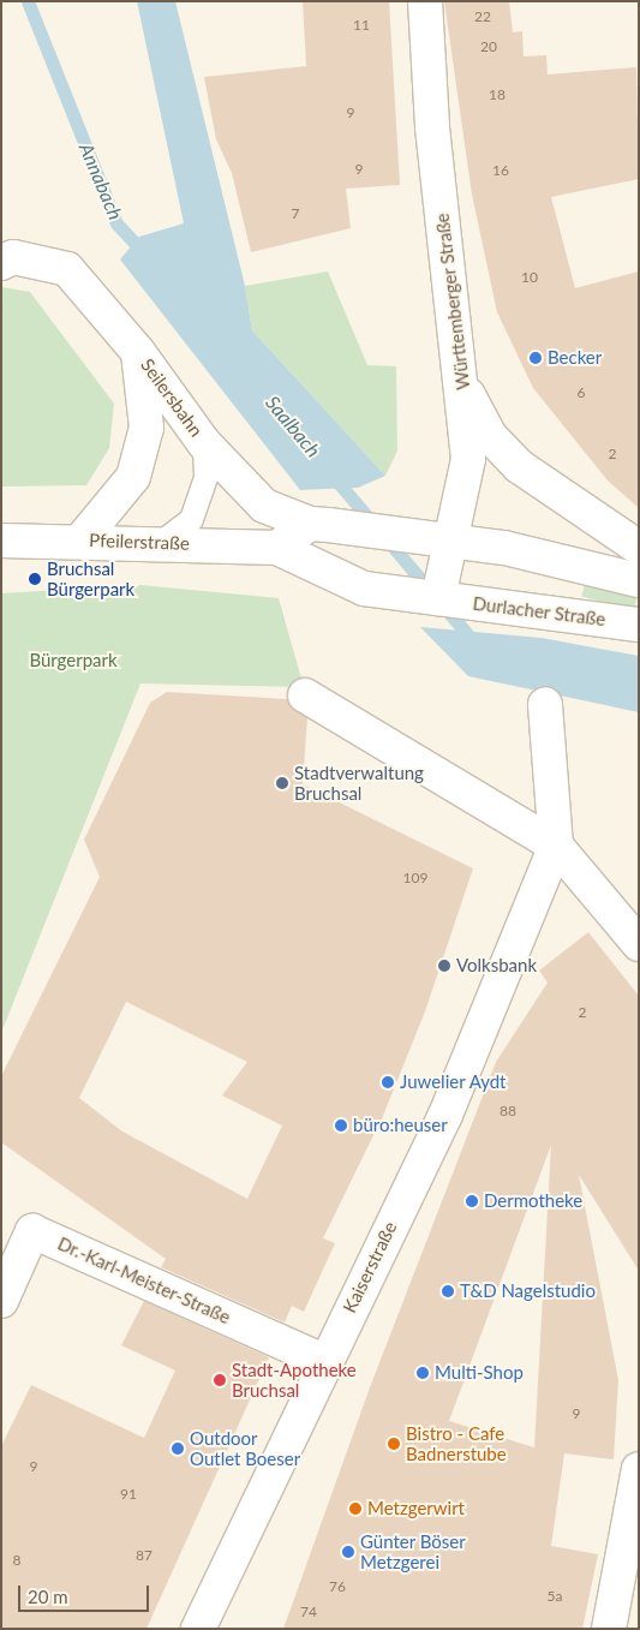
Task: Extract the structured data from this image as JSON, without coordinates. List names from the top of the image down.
{
  "streets": {
    "street": [
      "Württemberger Straße",
      "Seilersbahn",
      "Pfeilerstraße",
      "Durlacher Straße",
      "Kaiserstraße",
      "Dr.-Karl-Meister-Straße"
    ]
  },
  "crossings": [
    ["Württemberger Straße", "Pfeilerstraße"],
    ["Württemberger Straße", "Durlacher Straße"],
    ["Seilersbahn", "Pfeilerstraße"],
    ["Pfeilerstraße", "Durlacher Straße"],
    ["Kaiserstraße", "Dr.-Karl-Meister-Straße"]
  ],
  "water": ["Annabach", "Saalbach"],
  "parks": ["Bürgerpark"],
  "places": [
    "Becker",
    "Bruchsal Bürgerpark",
    "Stadtverwaltung Bruchsal",
    "Volksbank",
    "Juwelier Aydt",
    "büro:heuser",
    "Dermotheke",
    "T&D Nagelstudio",
    "Multi-Shop",
    "Stadt-Apotheke Bruchsal",
    "Bistro - Cafe Badnerstube",
    "Outdoor Outlet Boeser",
    "Metzgerwirt",
    "Günter Böser Metzgerei"
  ],
  "house_numbers": [
    "22",
    "11",
    "20",
    "18",
    "9",
    "9",
    "16",
    "7",
    "10",
    "6",
    "2",
    "109",
    "2",
    "88",
    "9",
    "9",
    "91",
    "87",
    "8",
    "76",
    "5a",
    "74"
  ],
  "scale_bar": "20 m"
}
